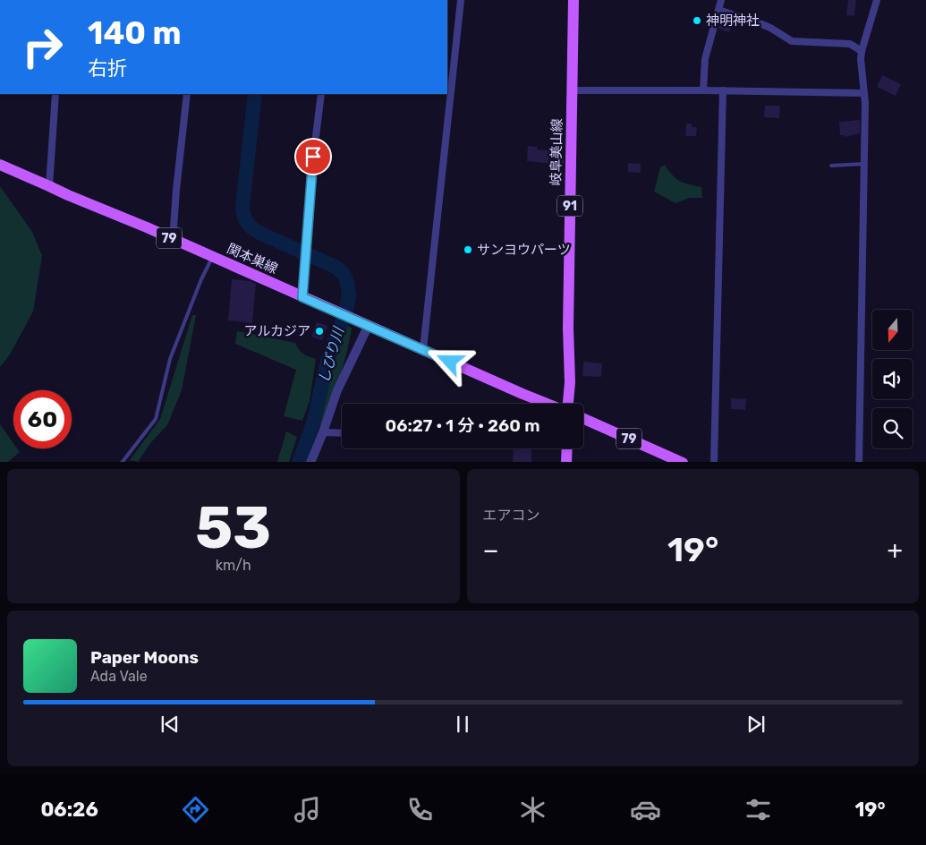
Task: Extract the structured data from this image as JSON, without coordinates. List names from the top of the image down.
{
  "streets": {
    "main road": [
      "岐阜美山線",
      "91",
      "79",
      "関本巣線"
    ]
  },
  "water": ["しびり川"],
  "places": ["神明神社", "サンヨウパーツ", "アルカジア"],
  "north": "bottom",
  "page": {
    "turn": ["140 m", "右折"],
    "limit": "60",
    "trip": "06:27 · 1 分 · 260 m",
    "tile": [
      ["53", "km/h"],
      "エアコン"
    ],
    "heat": ["−", "19°", "+"],
    "song": ["Paper Moons", "Ada Vale"],
    "tabs": ["06:26", "19°"]
  }
}
